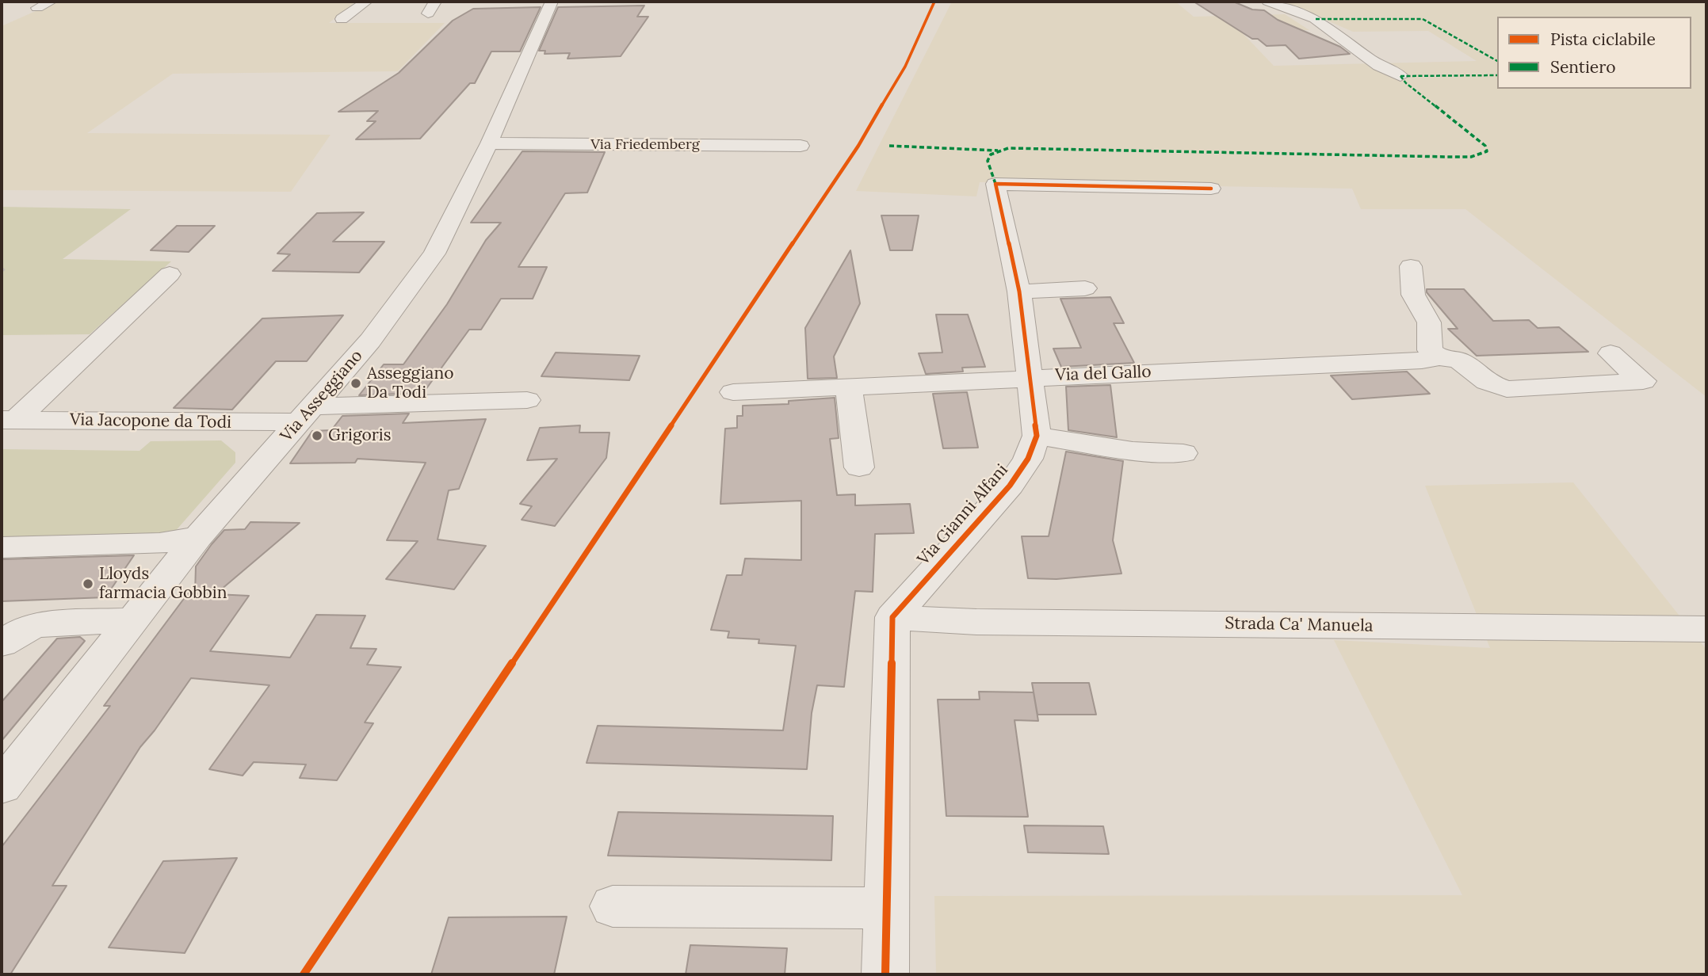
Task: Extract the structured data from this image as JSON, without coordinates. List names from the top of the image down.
{
  "streets": {
    "street": [
      "Via Friedemberg",
      "Via del Gallo",
      "Via Asseggiano",
      "Via Jacopone da Todi",
      "Via Gianni Alfani",
      "Strada Ca' Manuela"
    ]
  },
  "crossings": [
    ["Via Friedemberg", "Via Asseggiano"],
    ["Via Asseggiano", "Via Jacopone da Todi"],
    ["Via Gianni Alfani", "Strada Ca' Manuela"]
  ],
  "places": ["Asseggiano Da Todi", "Grigoris", "Lloyds farmacia Gobbin"],
  "legend": ["Pista ciclabile", "Sentiero"]
}
